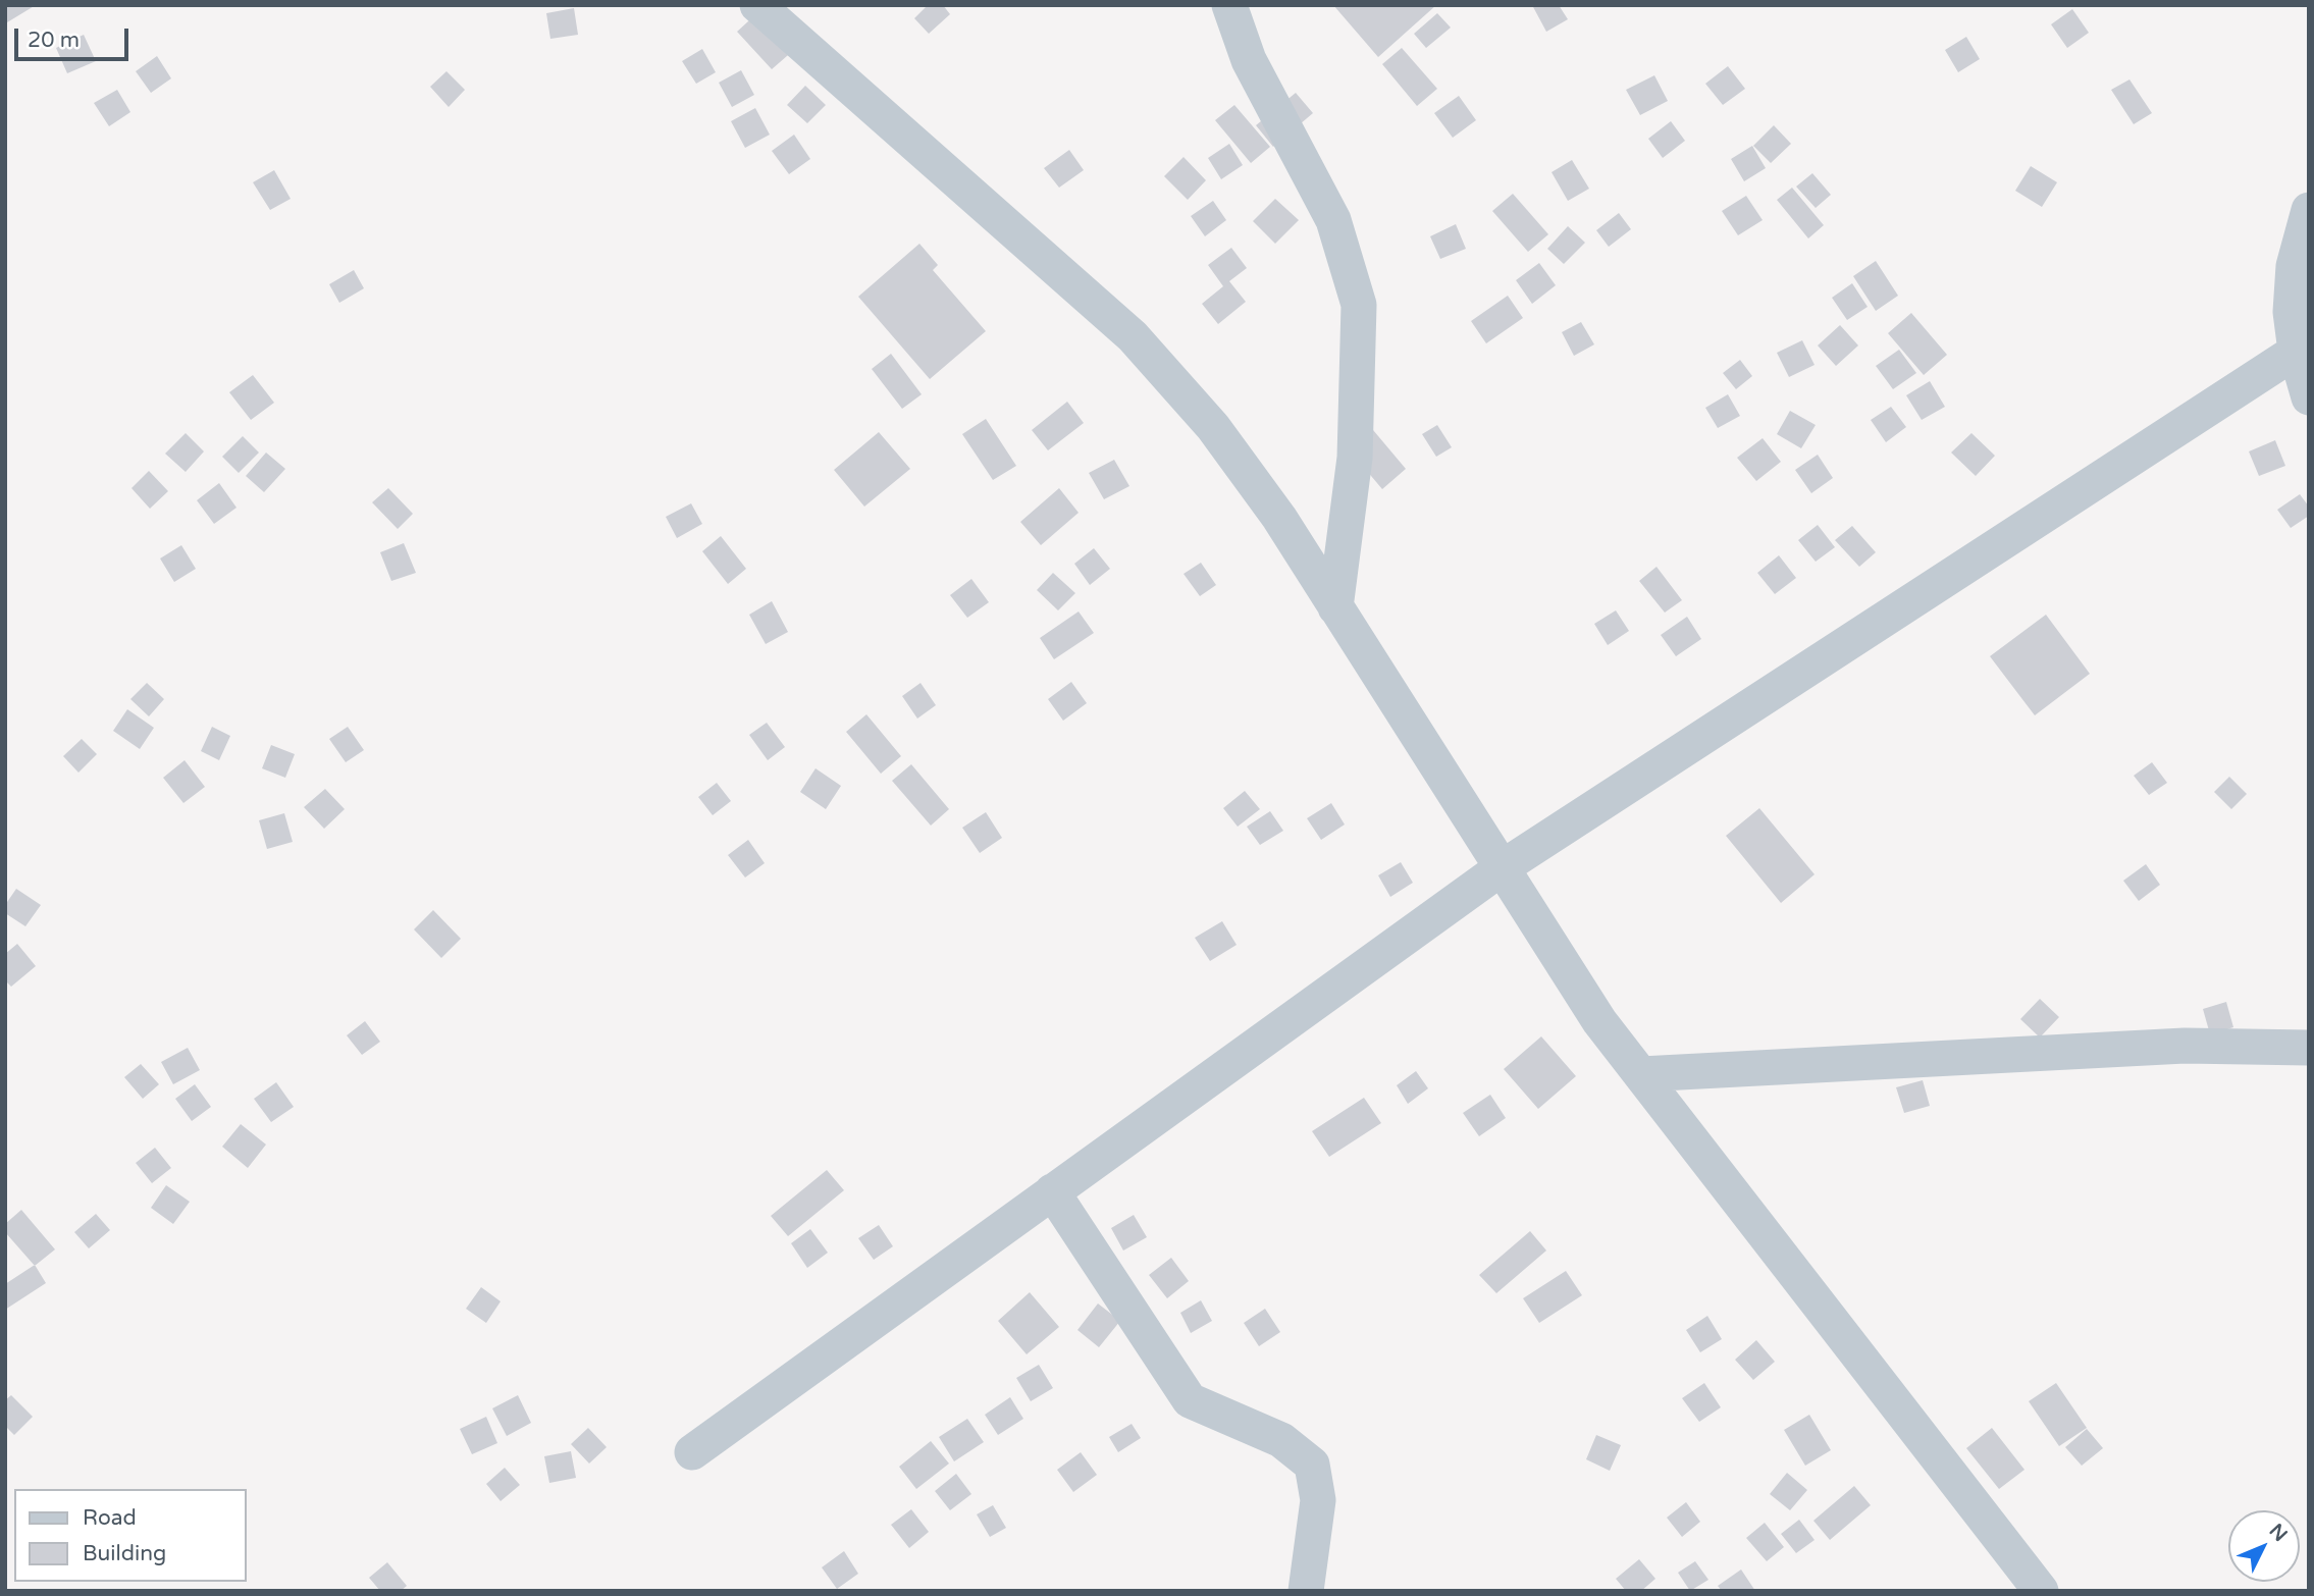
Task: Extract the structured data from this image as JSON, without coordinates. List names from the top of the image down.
{
  "legend": ["Road", "Building"],
  "scale_bar": "20 m",
  "north": "top right"
}
